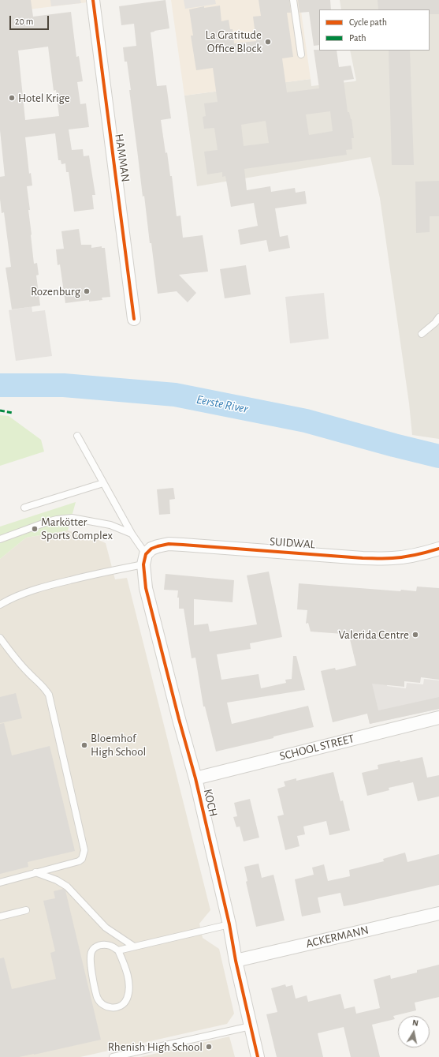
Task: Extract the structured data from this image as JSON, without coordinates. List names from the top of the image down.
{
  "streets": {
    "street": [
      "HAMMAN",
      "SUIDWAL",
      "SCHOOL STREET",
      "KOCH",
      "ACKERMANN"
    ]
  },
  "crossings": [
    ["SUIDWAL", "KOCH"],
    ["SCHOOL STREET", "KOCH"],
    ["KOCH", "ACKERMANN"]
  ],
  "water": ["Eerste River"],
  "places": [
    "La Gratitude Office Block",
    "Hotel Krige",
    "Rozenburg",
    "Markötter Sports Complex",
    "Valerida Centre",
    "Bloemhof High School",
    "Rhenish High School"
  ],
  "legend": ["Cycle path", "Path"],
  "scale_bar": "20 m",
  "north": "top"
}
